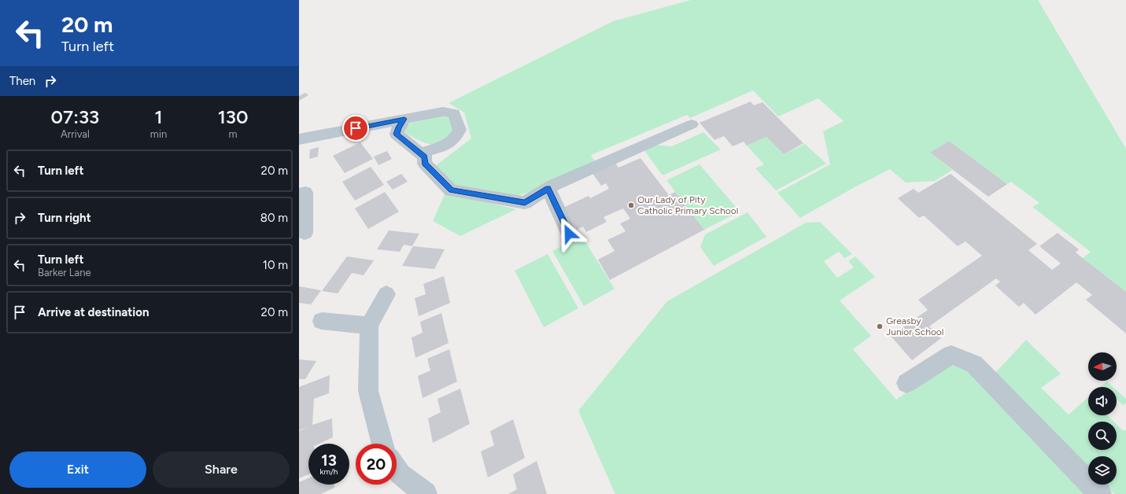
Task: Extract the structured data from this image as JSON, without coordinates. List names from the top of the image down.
{
  "places": ["Our Lady of Pity Catholic Primary School", "Greasby Junior School"],
  "north": "left",
  "page": {
    "turn": ["20 m", "Turn left"],
    "then": "Then",
    "eta": [
      "07:33",
      "Arrival",
      "1",
      "min",
      "130",
      "m"
    ],
    "list": [
      {
        "name": "Turn left",
        "value": "20 m"
      },
      {
        "name": "Turn right",
        "value": "80 m"
      },
      {
        "name": "Turn left",
        "note": "Barker Lane",
        "value": "10 m"
      },
      {
        "name": "Arrive at destination",
        "value": "20 m"
      }
    ],
    "speed": "13 km/h",
    "limit": "20",
    "buttons": ["Exit", "Share"]
  }
}
